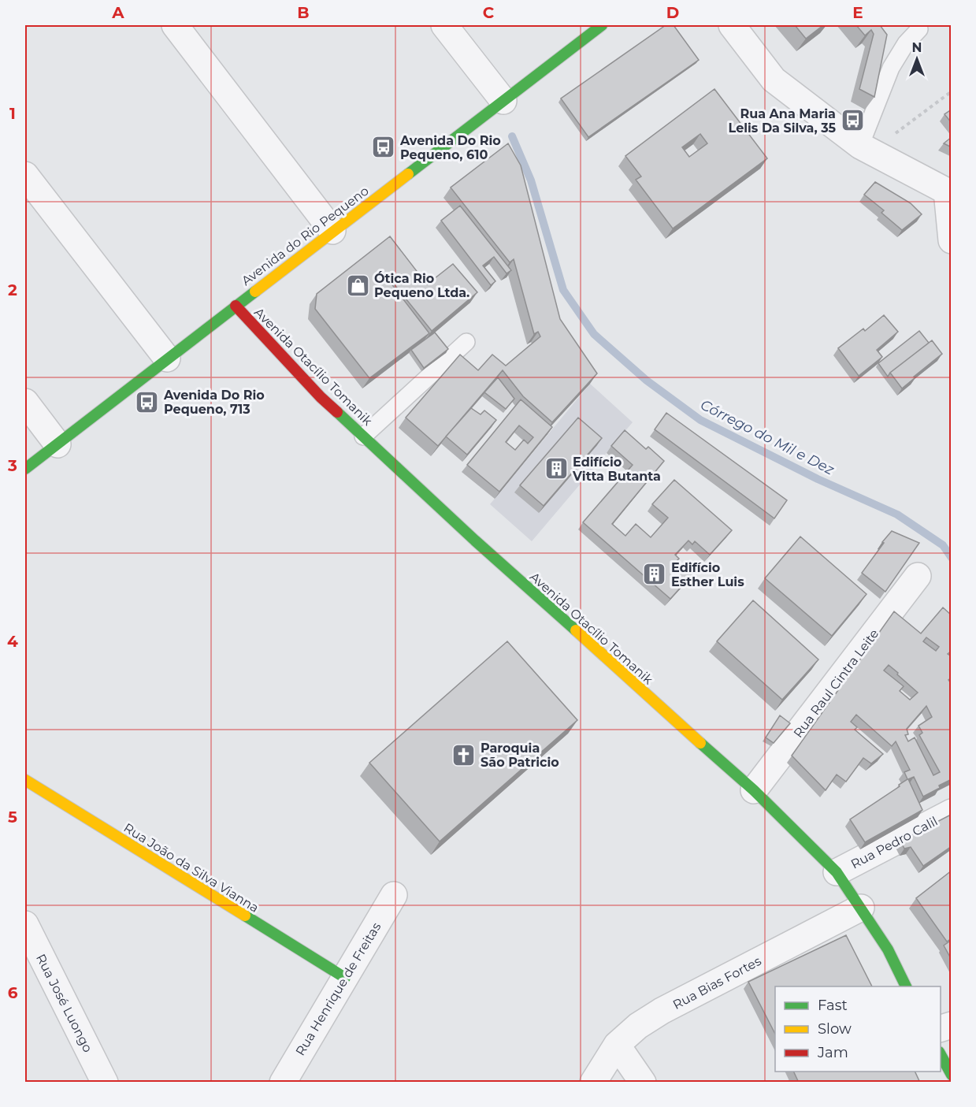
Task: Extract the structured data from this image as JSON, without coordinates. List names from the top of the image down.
{
  "streets": {
    "street": [
      "Avenida do Rio Pequeno",
      "Avenida Otacílio Tomanik",
      "Rua Raul Cintra Leite",
      "Rua Pedro Calil",
      "Rua João da Silva Vianna",
      "Rua Bias Fortes",
      "Rua Henrique de Freitas",
      "Rua José Luongo"
    ]
  },
  "crossings": [
    ["Avenida do Rio Pequeno", "Avenida Otacílio Tomanik"],
    ["Avenida Otacílio Tomanik", "Rua Raul Cintra Leite"],
    ["Avenida Otacílio Tomanik", "Rua Pedro Calil"],
    ["Avenida Otacílio Tomanik", "Rua Bias Fortes"],
    ["Rua João da Silva Vianna", "Rua Henrique de Freitas"]
  ],
  "water": ["Córrego do Mil e Dez"],
  "places": {
    "bus stop": ["Rua Ana Maria Lelis Da Silva, 35", "Avenida Do Rio Pequeno, 610", "Avenida Do Rio Pequeno, 713"],
    "shop": ["Ótica Rio Pequeno Ltda."],
    "building": ["Edifício Vitta Butanta", "Edifício Esther Luis"],
    "church": ["Paroquia São Patricio"]
  },
  "legend": ["Fast", "Slow", "Jam"],
  "north": "top",
  "grid": {
    "columns": [
      "A",
      "B",
      "C",
      "D",
      "E"
    ],
    "rows": [
      "1",
      "2",
      "3",
      "4",
      "5",
      "6"
    ]
  }
}
